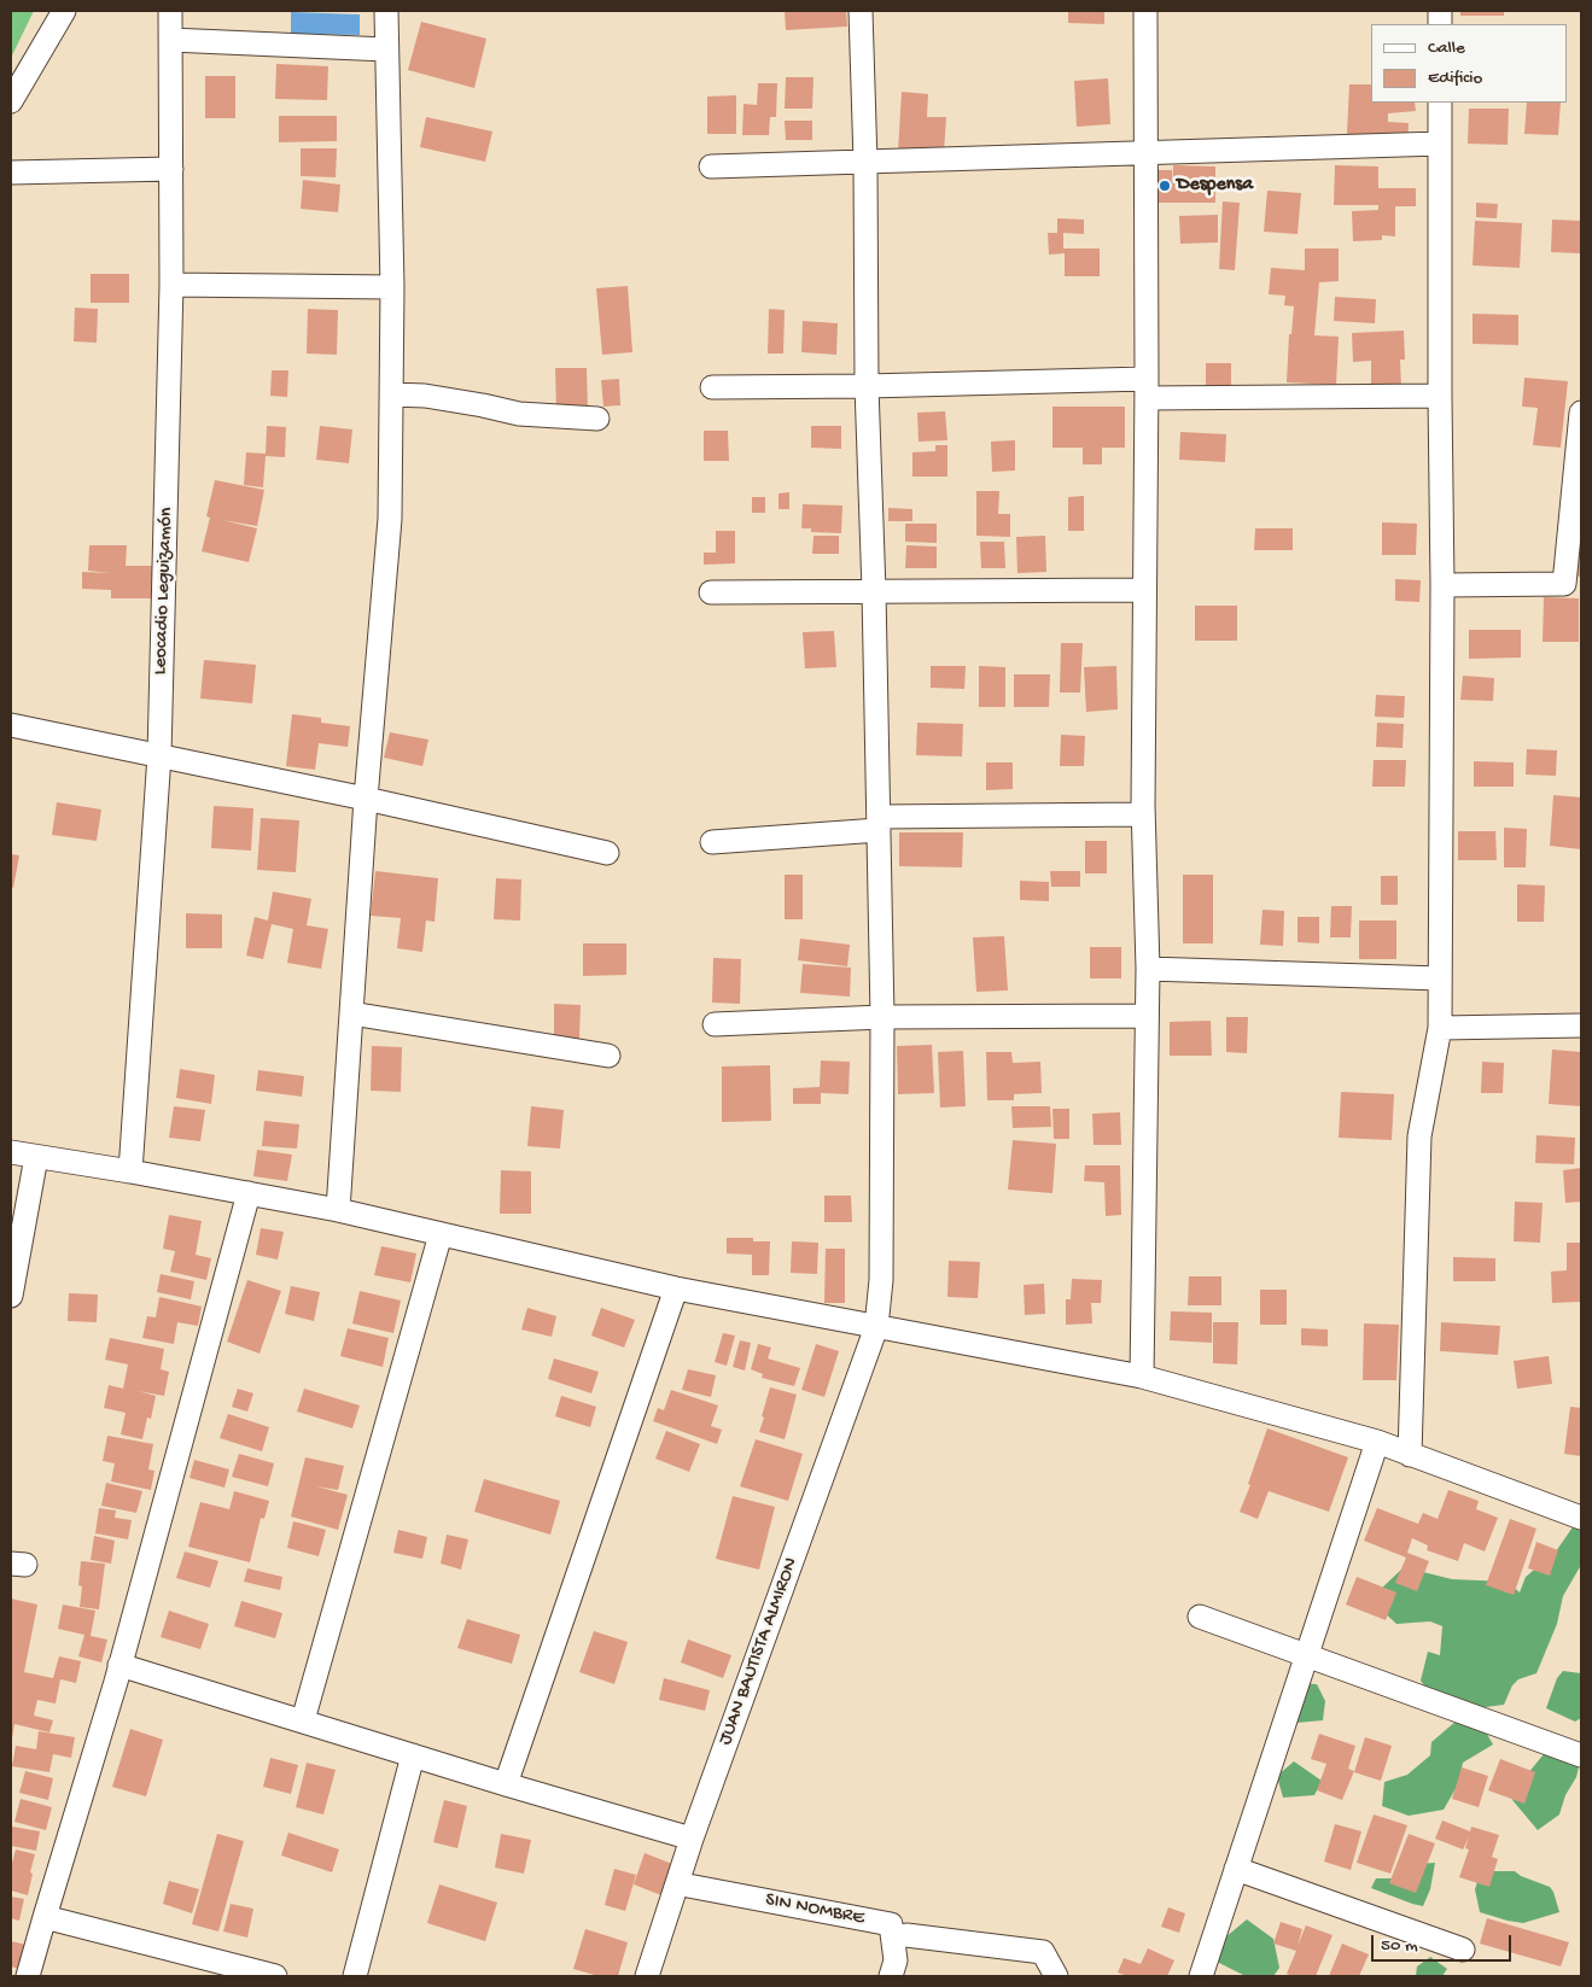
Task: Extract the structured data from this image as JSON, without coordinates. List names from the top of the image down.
{
  "streets": {
    "street": ["Leocadio Leguizamón", "JUAN BAUTISTA ALMIRON", "SIN NOMBRE"]
  },
  "places": ["Despensa"],
  "legend": ["Calle", "Edificio"],
  "scale_bar": "50 m"
}
